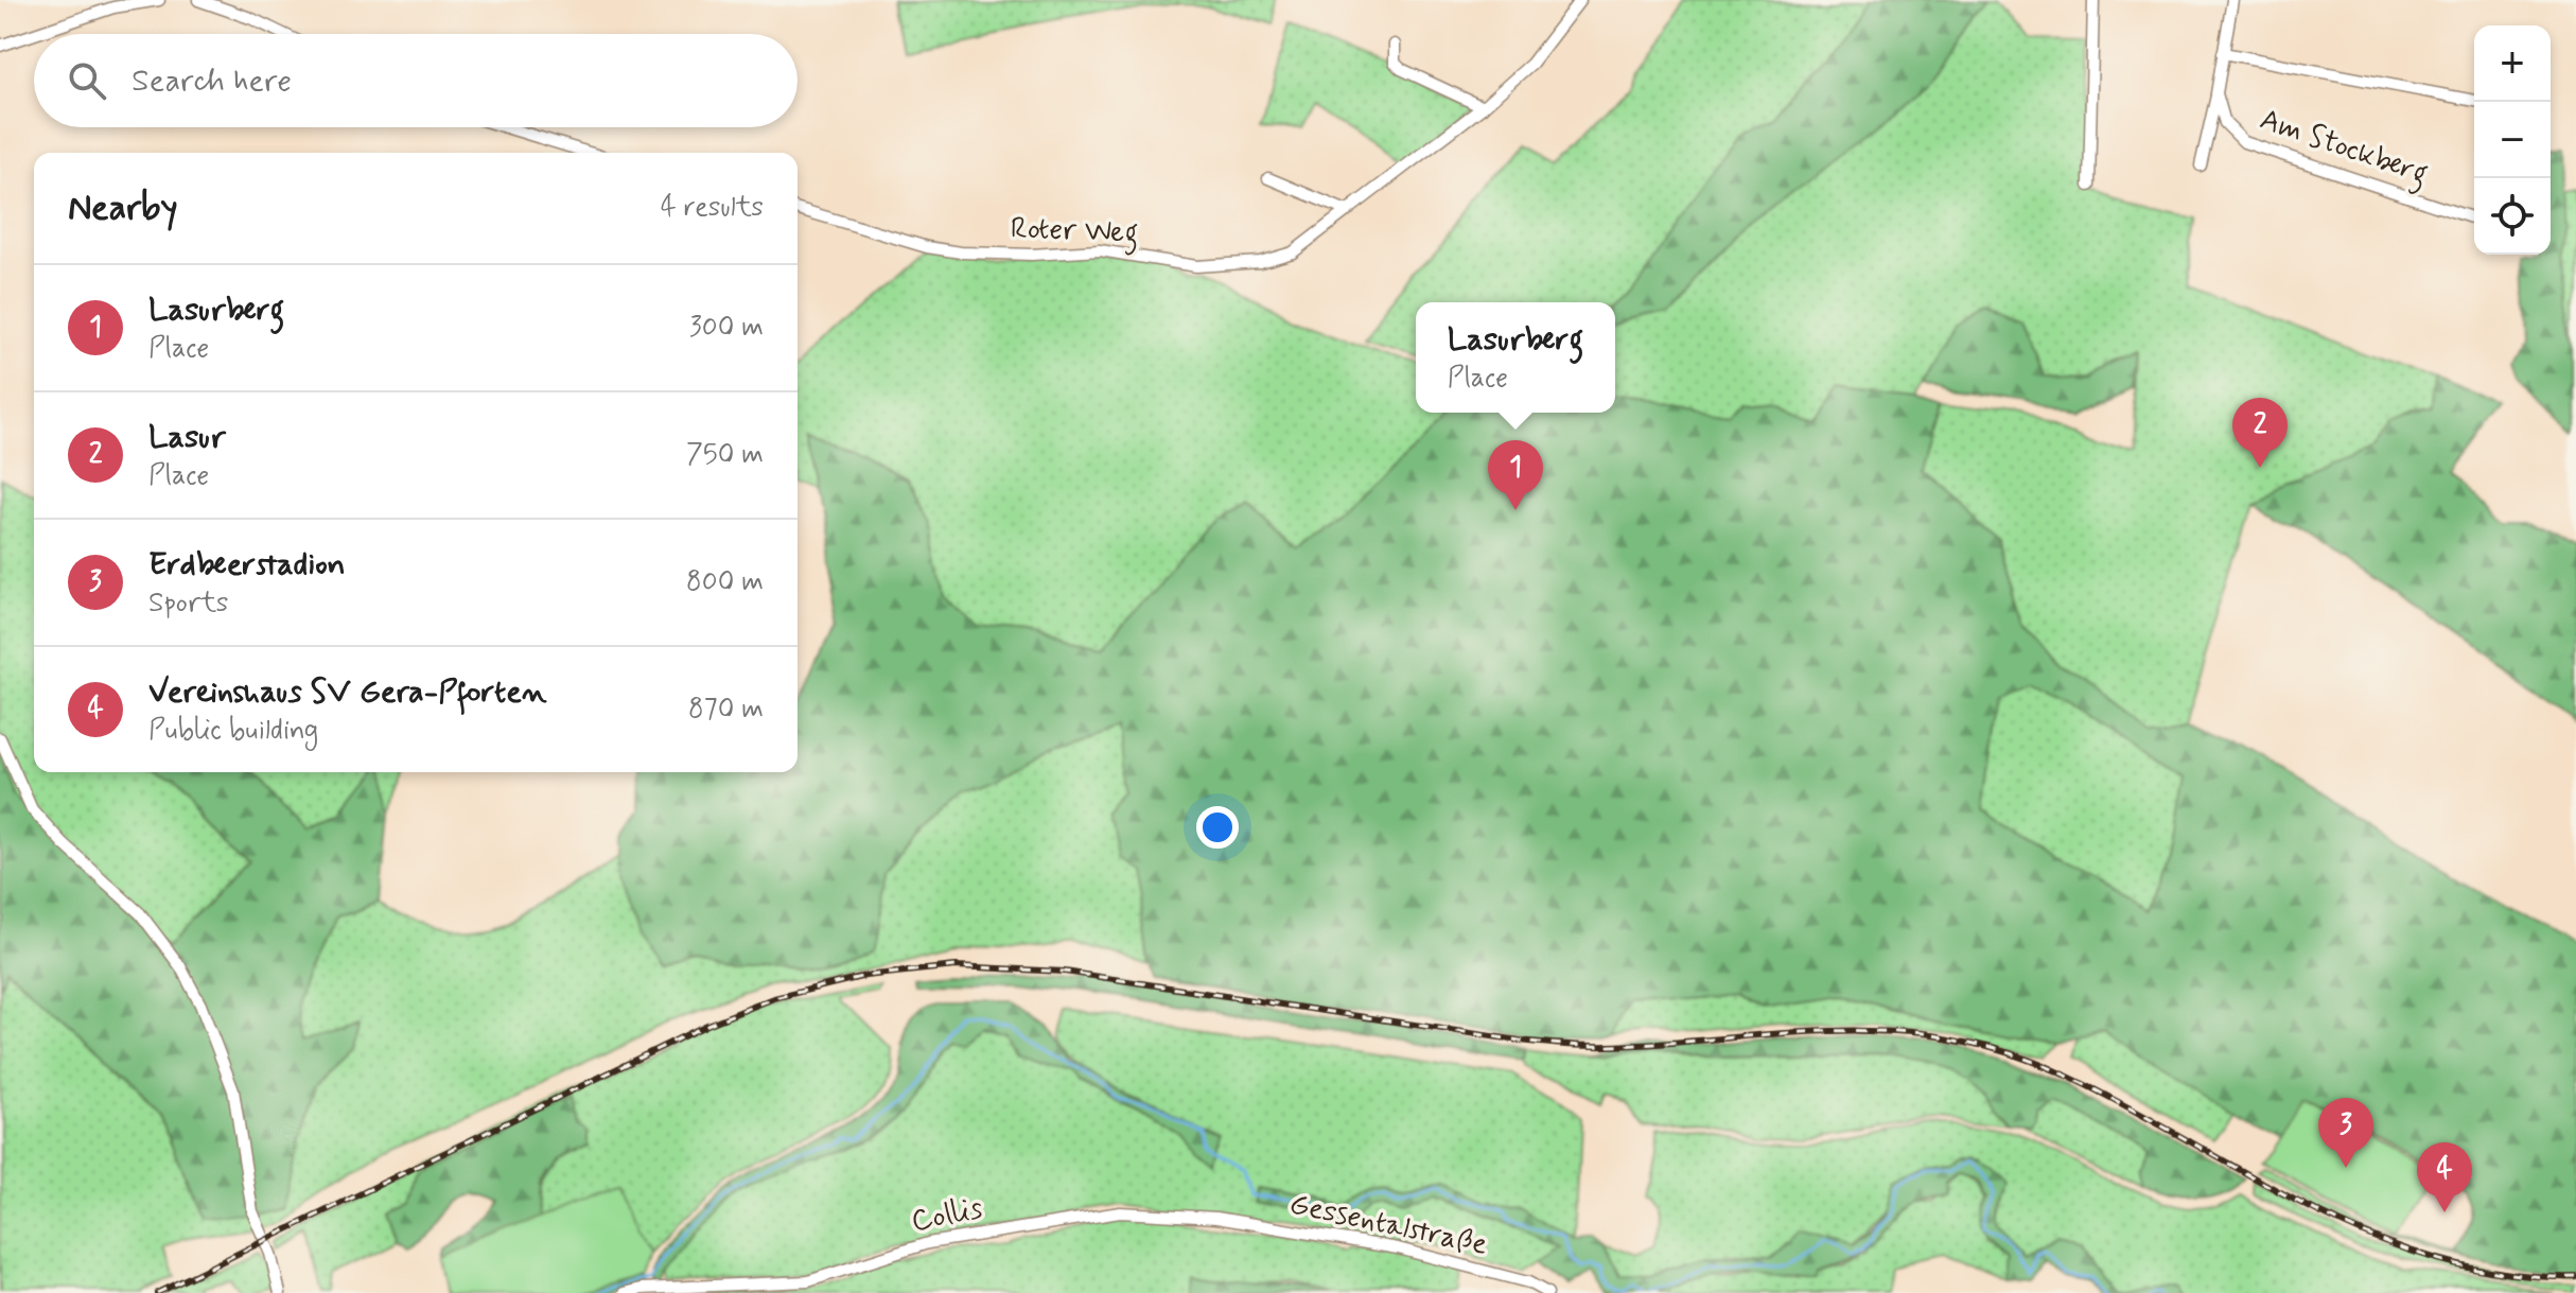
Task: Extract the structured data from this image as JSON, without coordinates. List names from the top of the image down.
{
  "streets": {
    "street": [
      "Am Stockberg",
      "Roter Weg",
      "Collis",
      "Gessentalstraße"
    ]
  },
  "crossings": [
    ["Collis", "Gessentalstraße"]
  ],
  "page": {
    "map_buttons": ["+", "−"],
    "search": "Search here",
    "heading": ["Nearby", "4 results"],
    "list": [
      {
        "mark": "1",
        "name": "Lasurberg",
        "note": "Place",
        "value": "300 m"
      },
      {
        "mark": "2",
        "name": "Lasur",
        "note": "Place",
        "value": "750 m"
      },
      {
        "mark": "3",
        "name": "Erdbeerstadion",
        "note": "Sports",
        "value": "800 m"
      },
      {
        "mark": "4",
        "name": "Vereinshaus SV Gera-Pforten",
        "note": "Public building",
        "value": "870 m"
      }
    ],
    "popup": ["Lasurberg", "Place"],
    "pins": [
      "2",
      "1",
      "3",
      "4"
    ]
  }
}
